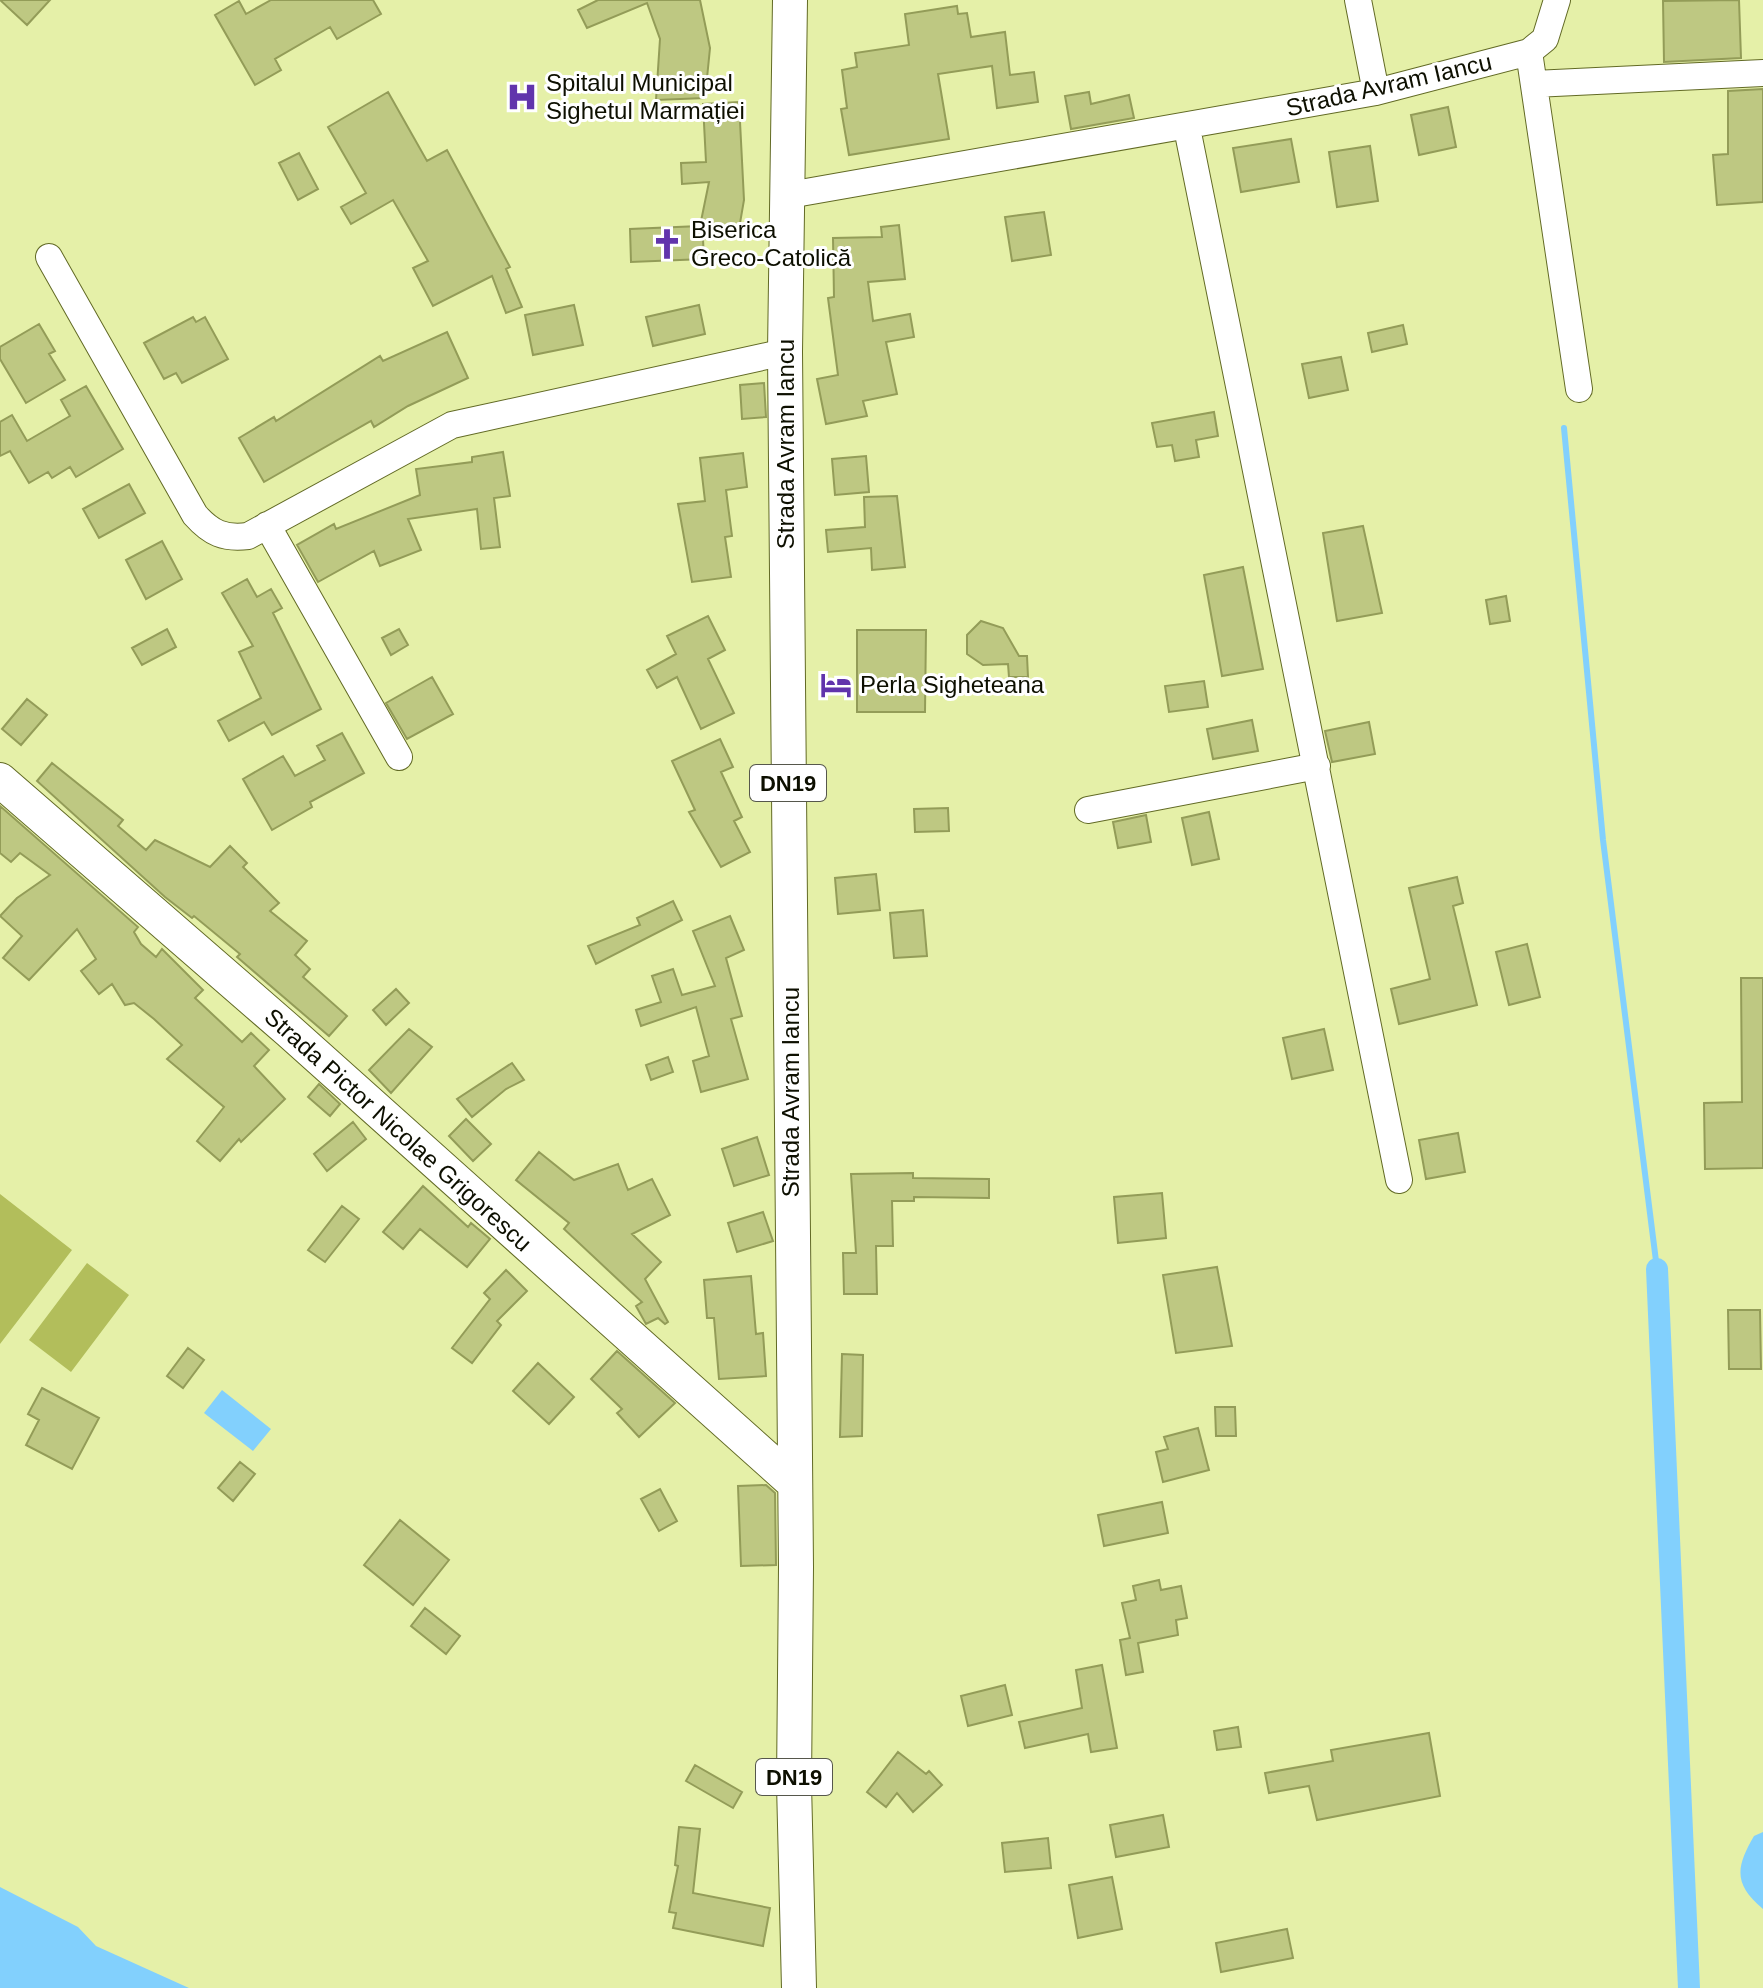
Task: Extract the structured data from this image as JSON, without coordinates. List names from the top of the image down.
{
  "streets": {
    "main road": ["Strada Avram Iancu", "DN19", "Strada Pictor Nicolae Grigorescu"]
  },
  "crossings": [
    ["Strada Avram Iancu", "Strada Pictor Nicolae Grigorescu"]
  ],
  "places": {
    "hospital": ["Spitalul Municipal Sighetul Marmației"],
    "church": ["Biserica Greco-Catolică"],
    "hotel": ["Perla Sigheteana"]
  }
}
